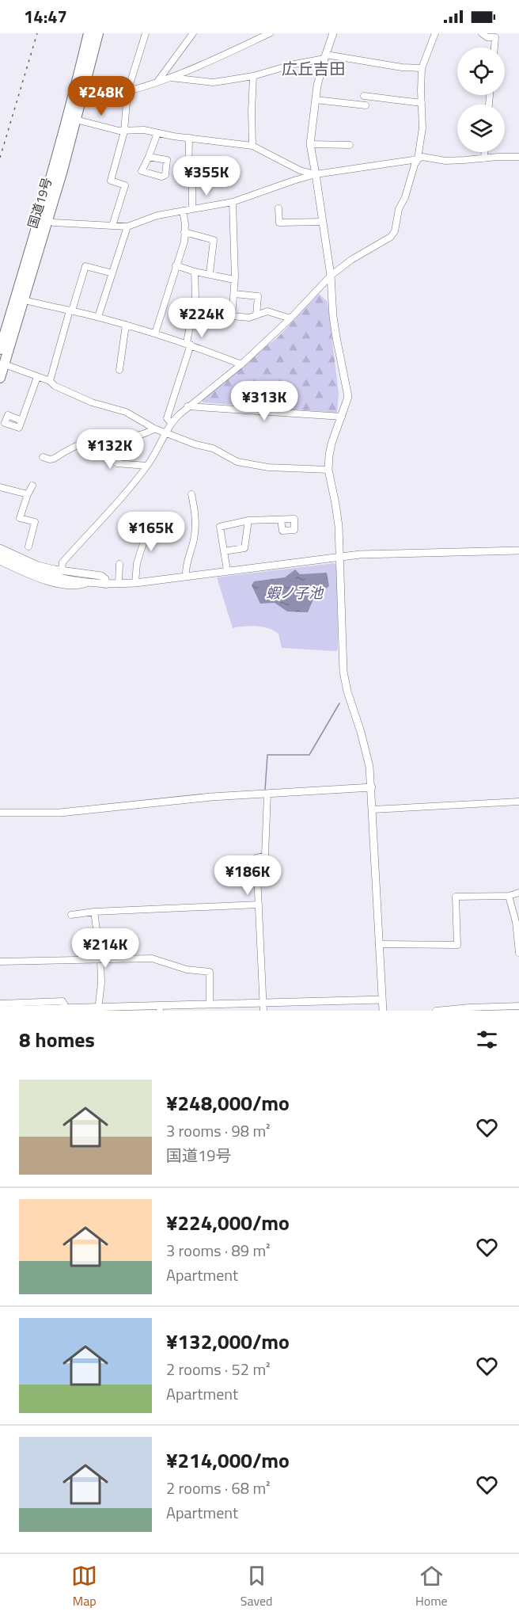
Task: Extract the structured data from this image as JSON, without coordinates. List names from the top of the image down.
{
  "streets": {
    "highway": ["国道19号"]
  },
  "districts": ["広丘吉田"],
  "water": ["蝦ノ子池"],
  "page": {
    "status": "14:47",
    "price": [
      "¥248K",
      "¥355K",
      "¥224K",
      "¥313K",
      "¥132K",
      "¥165K",
      "¥186K",
      "¥214K"
    ],
    "heading": "8 homes",
    "list": [
      {
        "name": "¥248,000/mo",
        "note": "3 rooms · 98 m² · 国道19号"
      },
      {
        "name": "¥224,000/mo",
        "note": "3 rooms · 89 m² · Apartment"
      },
      {
        "name": "¥132,000/mo",
        "note": "2 rooms · 52 m² · Apartment"
      },
      {
        "name": "¥214,000/mo",
        "note": "2 rooms · 68 m² · Apartment"
      }
    ],
    "tabs": ["Map", "Saved", "Home"]
  }
}
